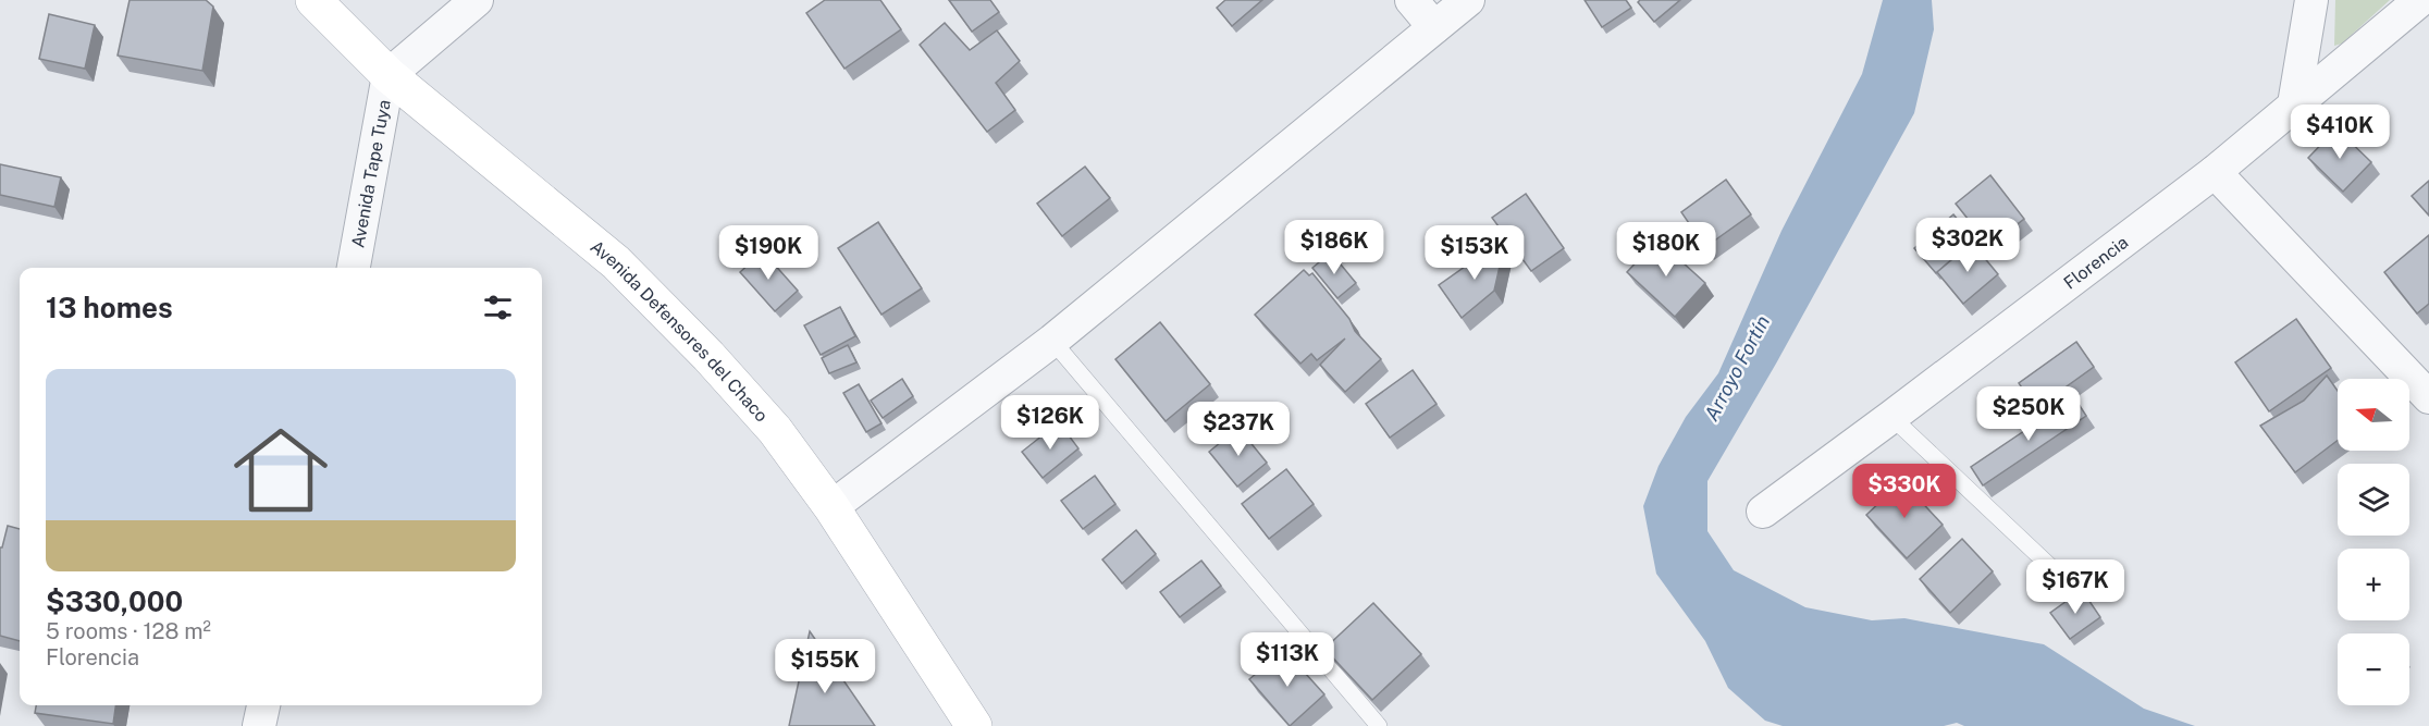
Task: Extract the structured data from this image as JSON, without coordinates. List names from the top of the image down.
{
  "streets": {
    "main road": ["Avenida Defensores del Chaco"],
    "street": ["Avenida Tape Tuya", "Florencia"]
  },
  "crossings": [
    ["Avenida Tape Tuya", "Avenida Defensores del Chaco"]
  ],
  "water": ["Arroyo Fortín"],
  "north": "left",
  "page": {
    "price": [
      "$410K",
      "$302K",
      "$186K",
      "$180K",
      "$190K",
      "$153K",
      "$250K",
      "$126K",
      "$237K",
      "$330K",
      "$167K",
      "$113K",
      "$155K"
    ],
    "heading": "13 homes",
    "list": [
      {
        "name": "$330,000",
        "note": "5 rooms · 128 m² · Florencia"
      }
    ],
    "map_buttons": ["+", "−"]
  }
}
